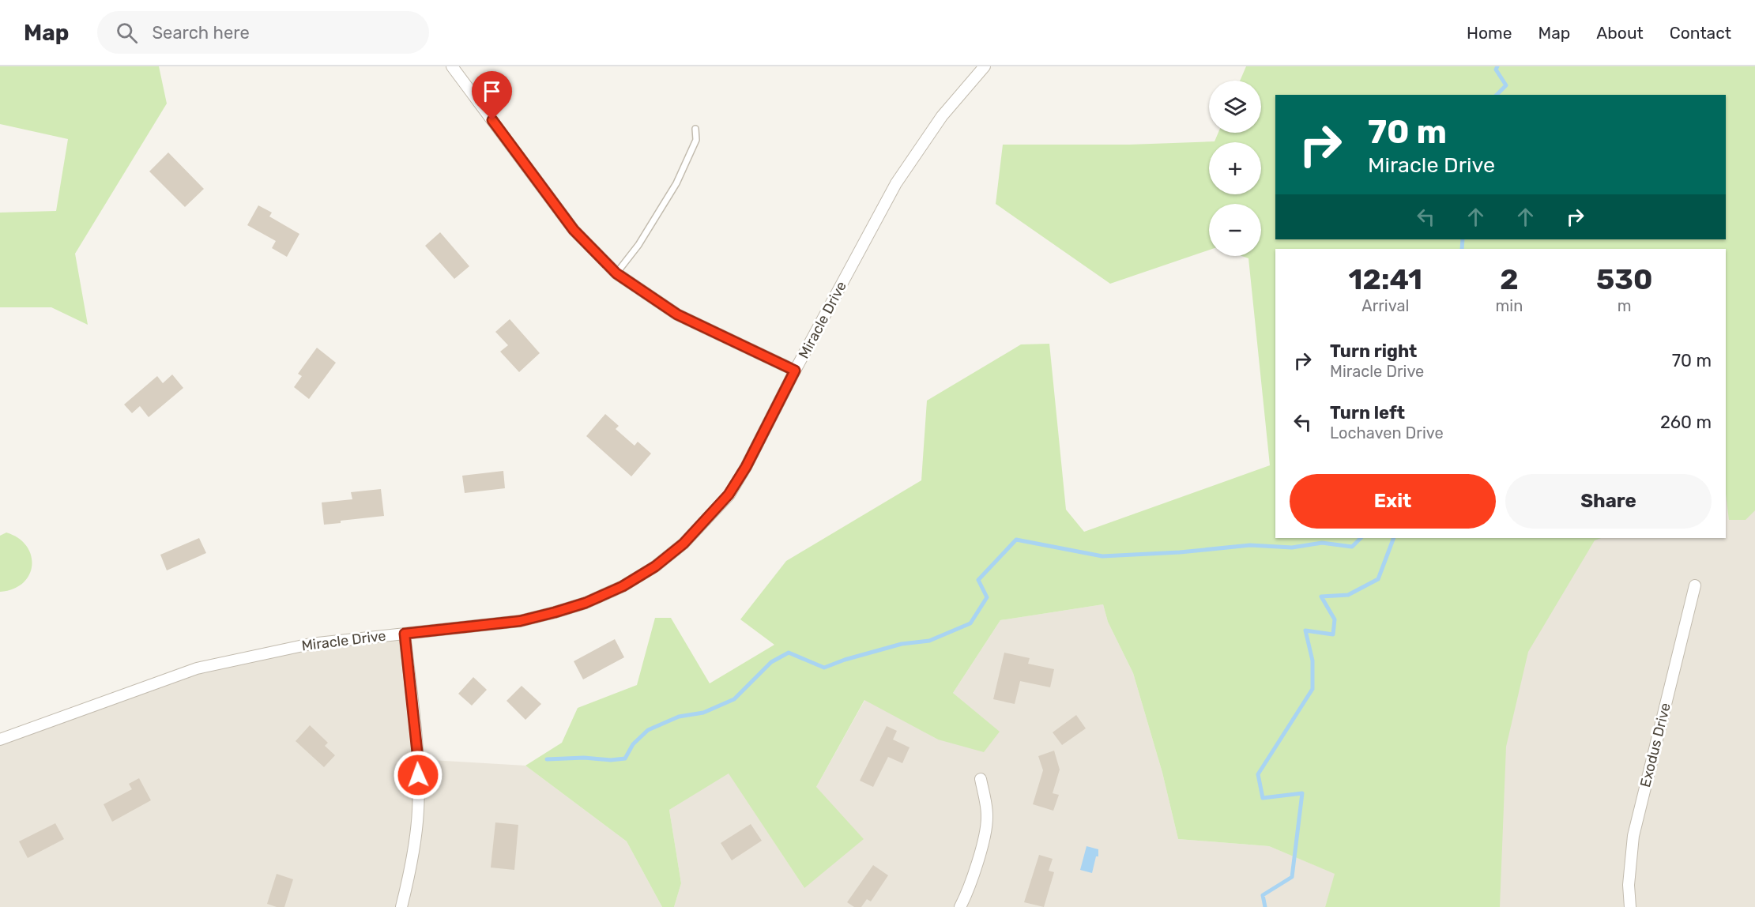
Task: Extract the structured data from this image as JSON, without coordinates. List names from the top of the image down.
{
  "streets": {
    "street": ["Miracle Drive", "Exodus Drive"]
  },
  "page": {
    "header": "Map",
    "search": "Search here",
    "nav": [
      "Home",
      "Map",
      "About",
      "Contact"
    ],
    "map_buttons": ["+", "−"],
    "turn": ["70 m", "Miracle Drive"],
    "eta": [
      "12:41",
      "Arrival",
      "2",
      "min",
      "530",
      "m"
    ],
    "list": [
      {
        "name": "Turn right",
        "note": "Miracle Drive",
        "value": "70 m"
      },
      {
        "name": "Turn left",
        "note": "Lochaven Drive",
        "value": "260 m"
      }
    ],
    "buttons": ["Exit", "Share"]
  }
}
